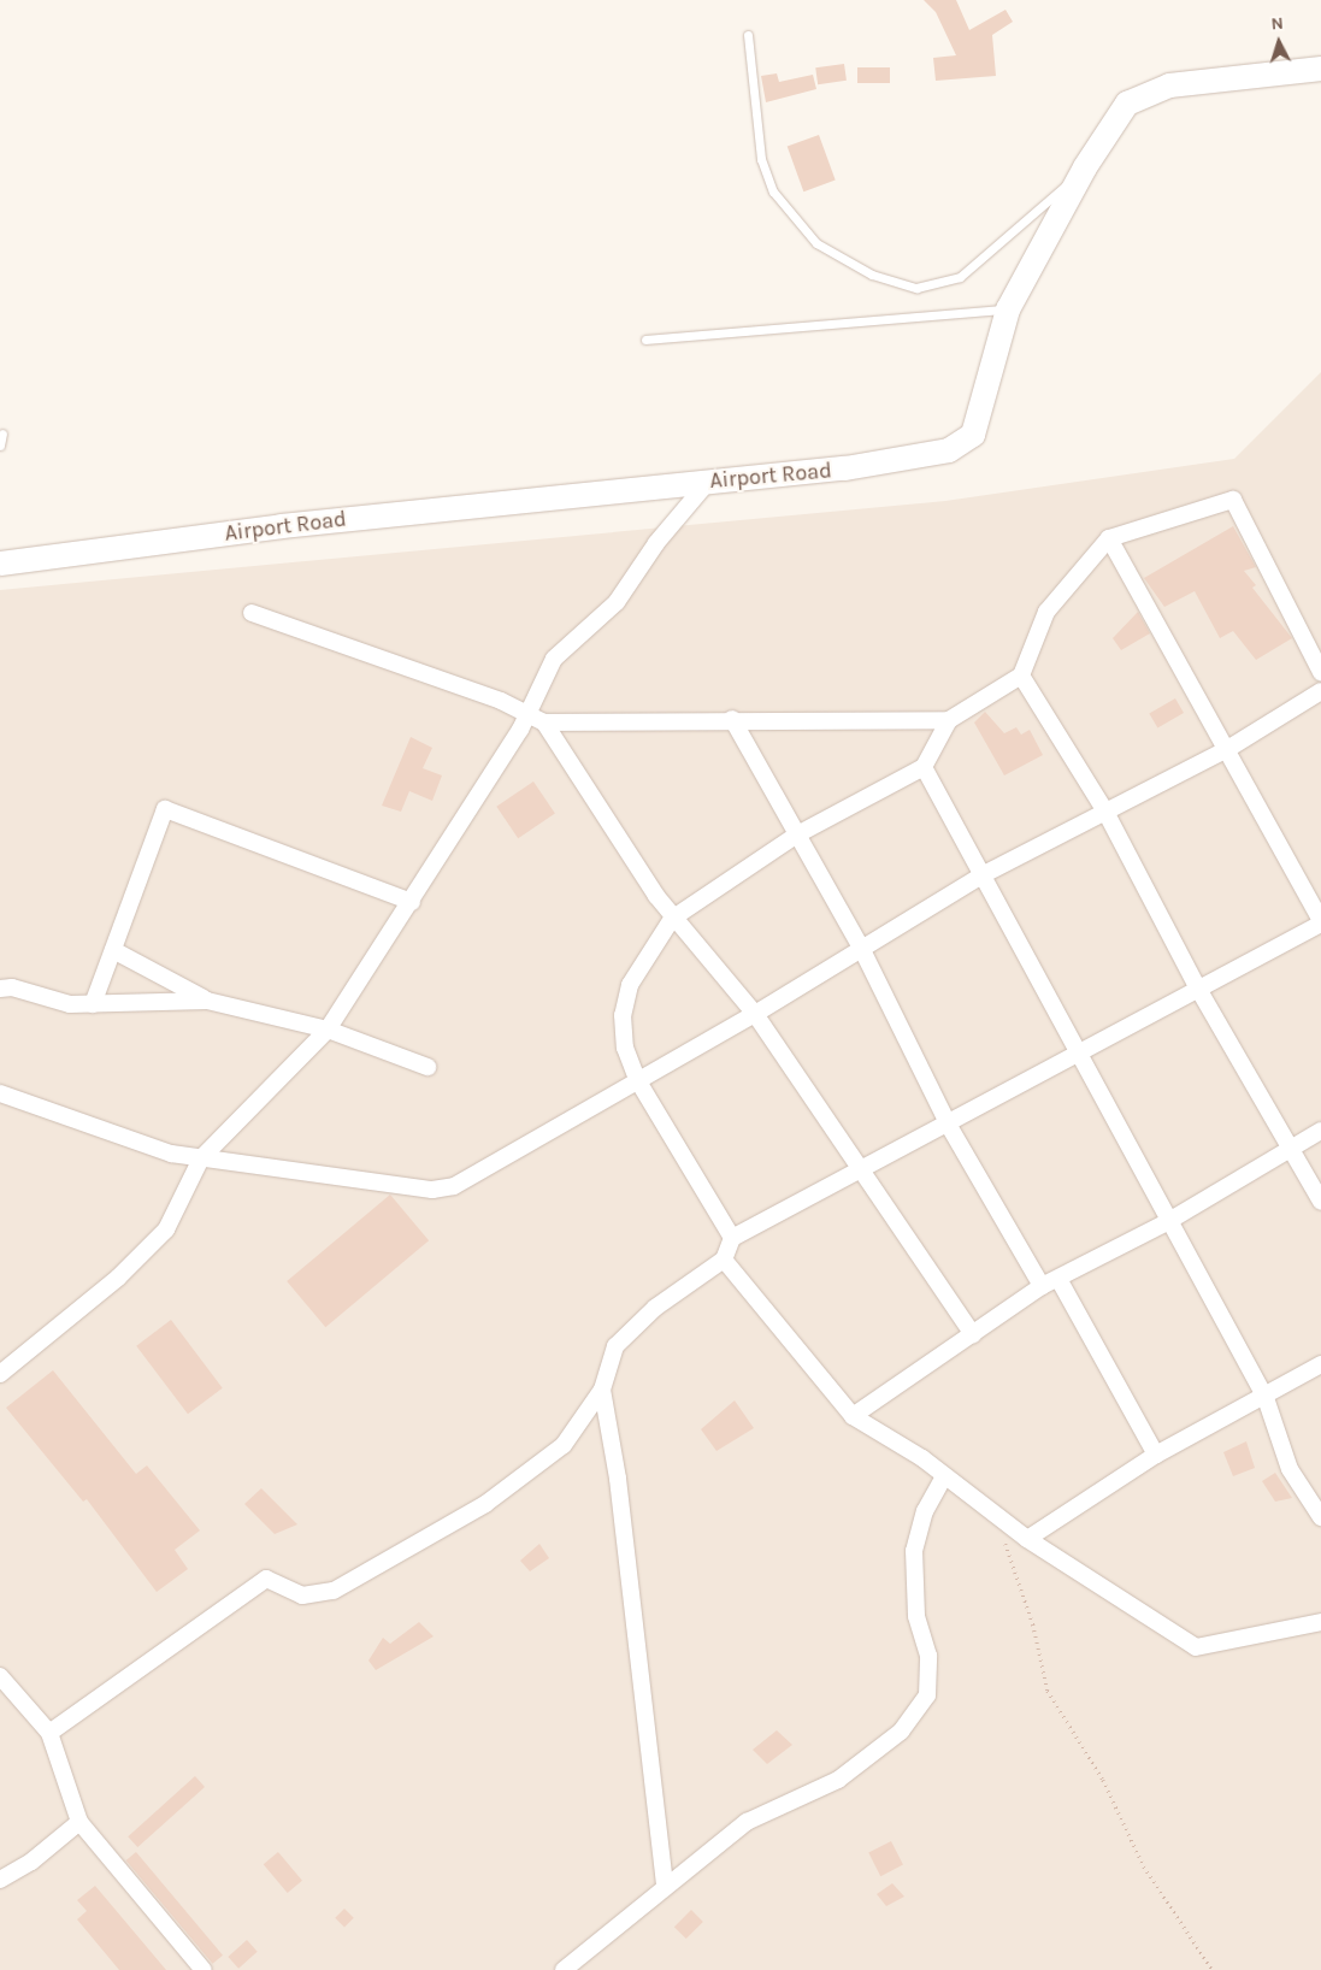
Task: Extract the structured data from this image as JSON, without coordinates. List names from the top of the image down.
{
  "streets": {
    "street": ["Airport Road"]
  },
  "north": "top"
}
